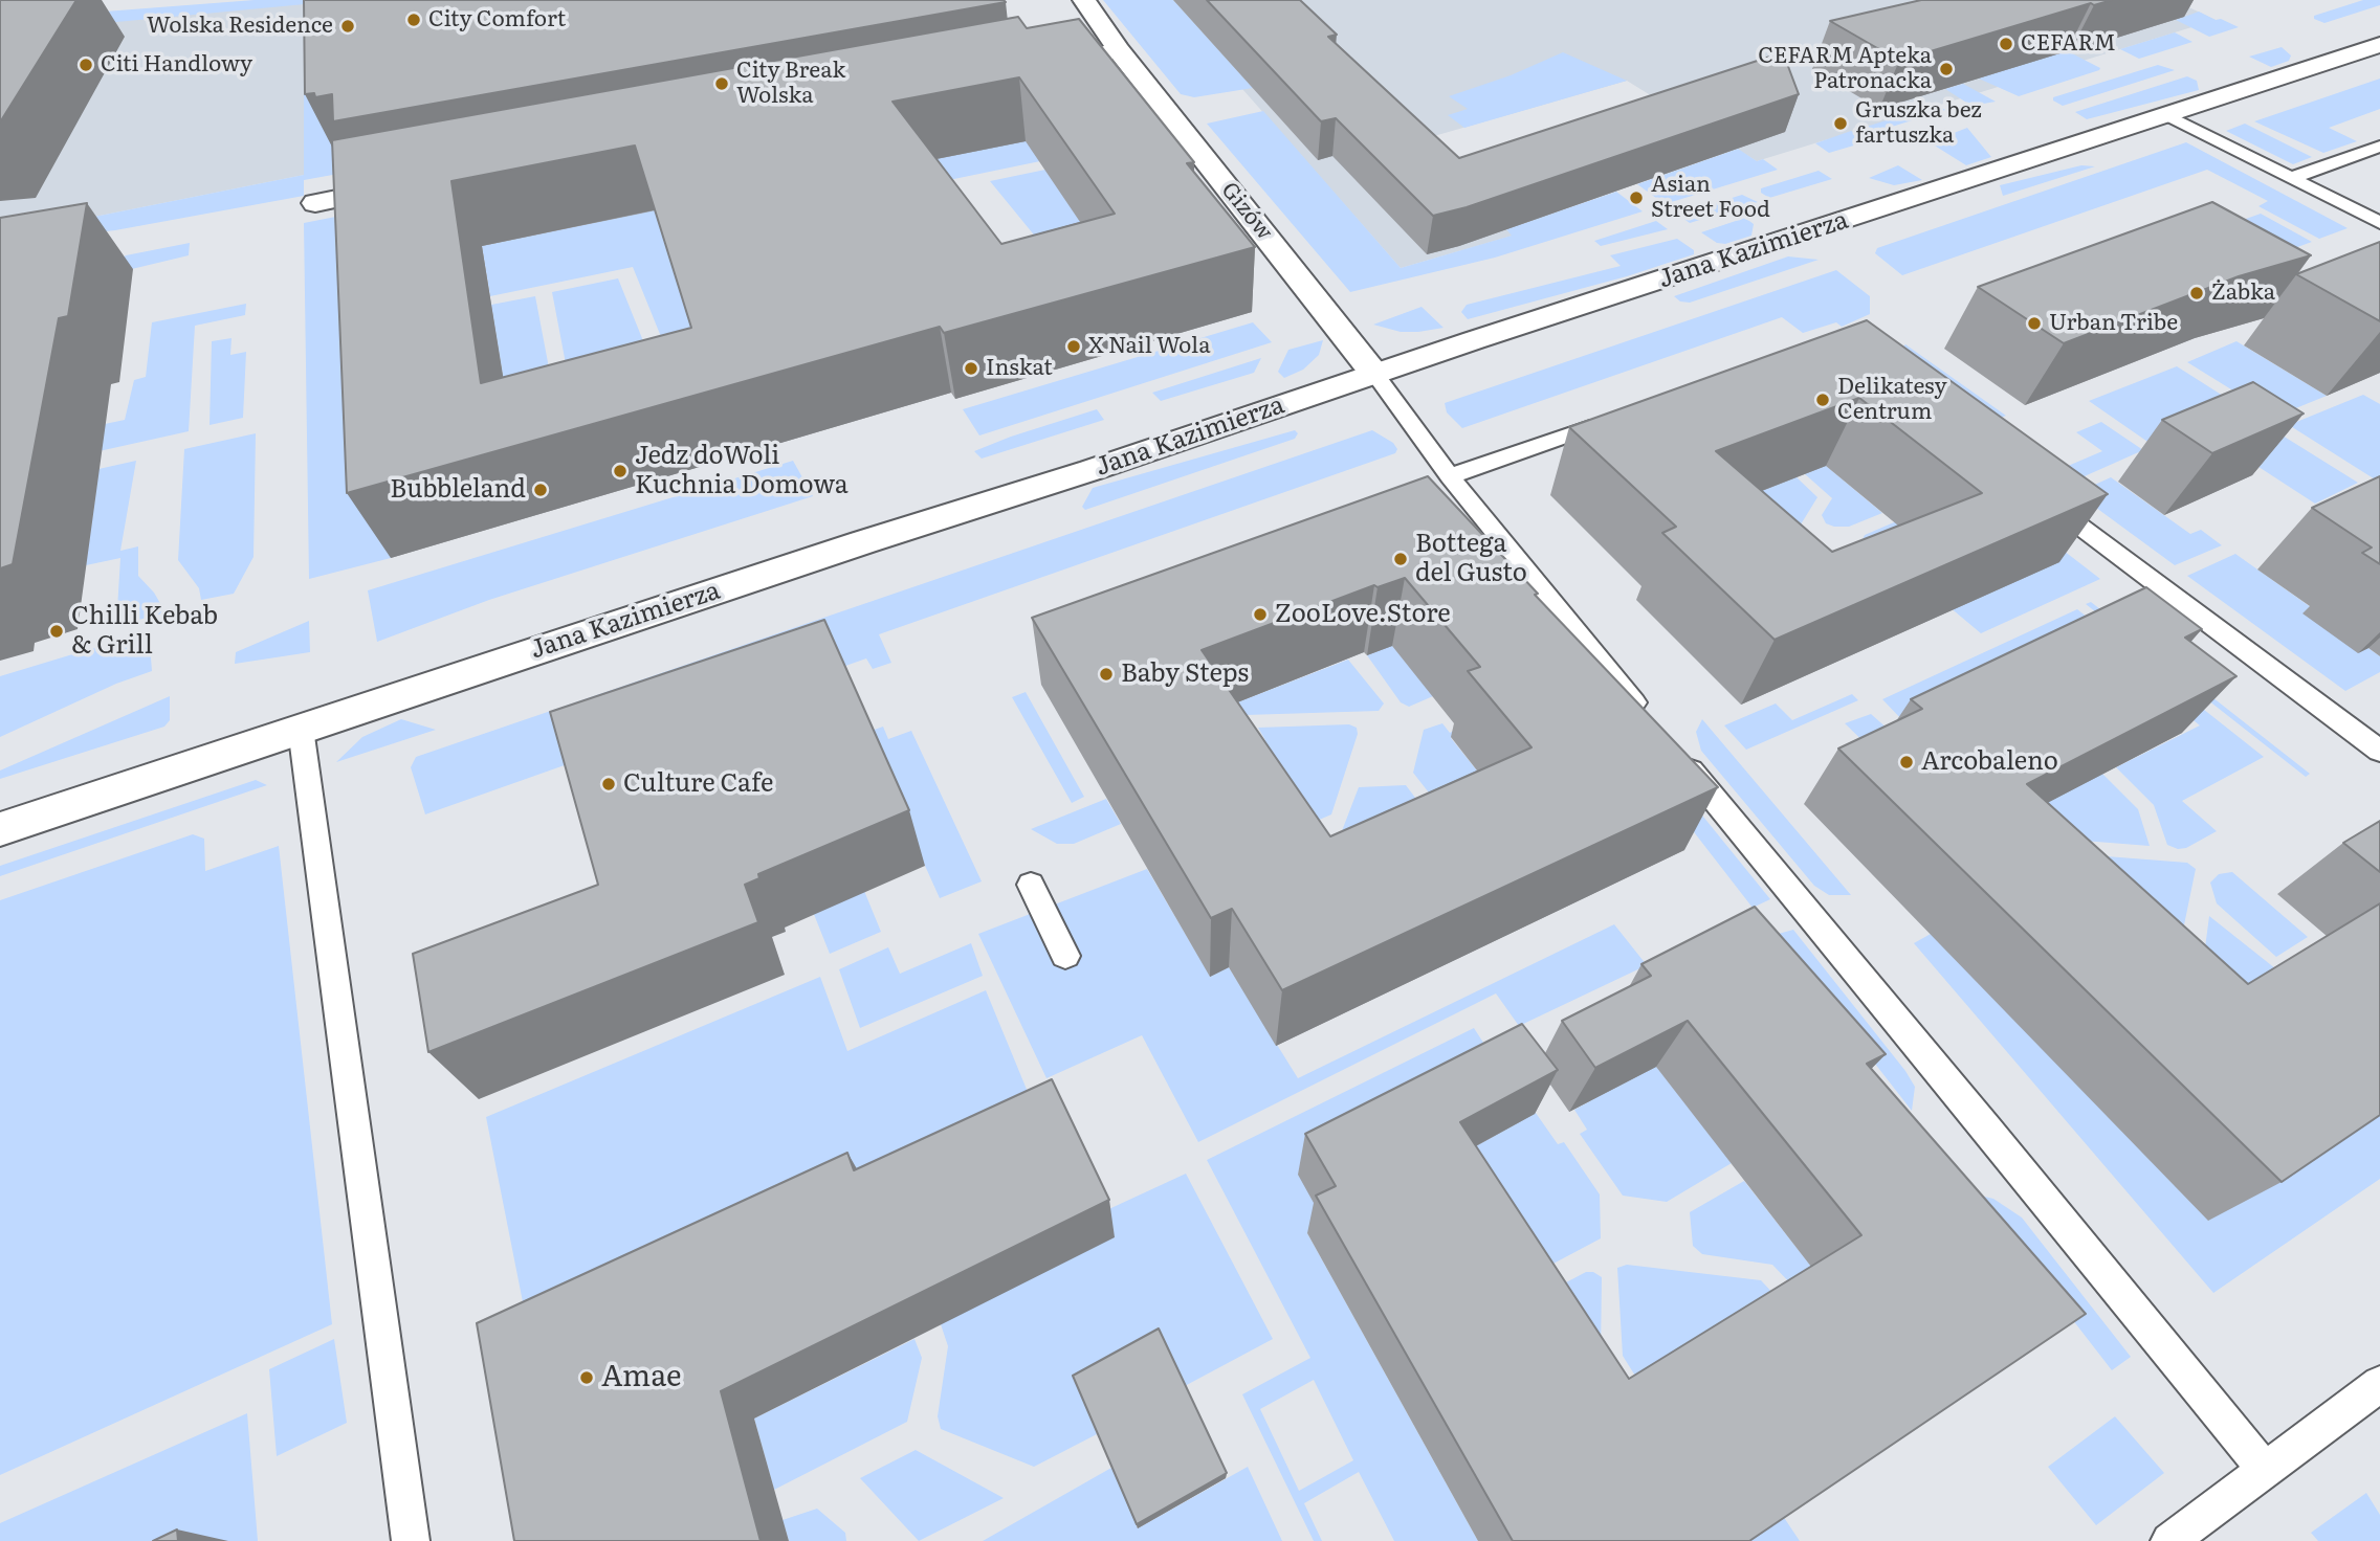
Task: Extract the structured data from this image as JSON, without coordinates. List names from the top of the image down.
{
  "streets": {
    "street": ["Gizów", "Jana Kazimierza"]
  },
  "crossings": [
    ["Gizów", "Jana Kazimierza"]
  ],
  "places": [
    "City Comfort",
    "Wolska Residence",
    "CEFARM",
    "Citi Handlowy",
    "CEFARM Apteka Patronacka",
    "City Break Wolska",
    "Gruszka bez fartuszka",
    "Asian Street Food",
    "Żabka",
    "Urban Tribe",
    "X Nail Wola",
    "Inskat",
    "Delikatesy Centrum",
    "Jedz doWoli Kuchnia Domowa",
    "Bubbleland",
    "Bottega del Gusto",
    "ZooLove.Store",
    "Chilli Kebab & Grill",
    "Baby Steps",
    "Arcobaleno",
    "Culture Cafe",
    "Amae"
  ]
}
